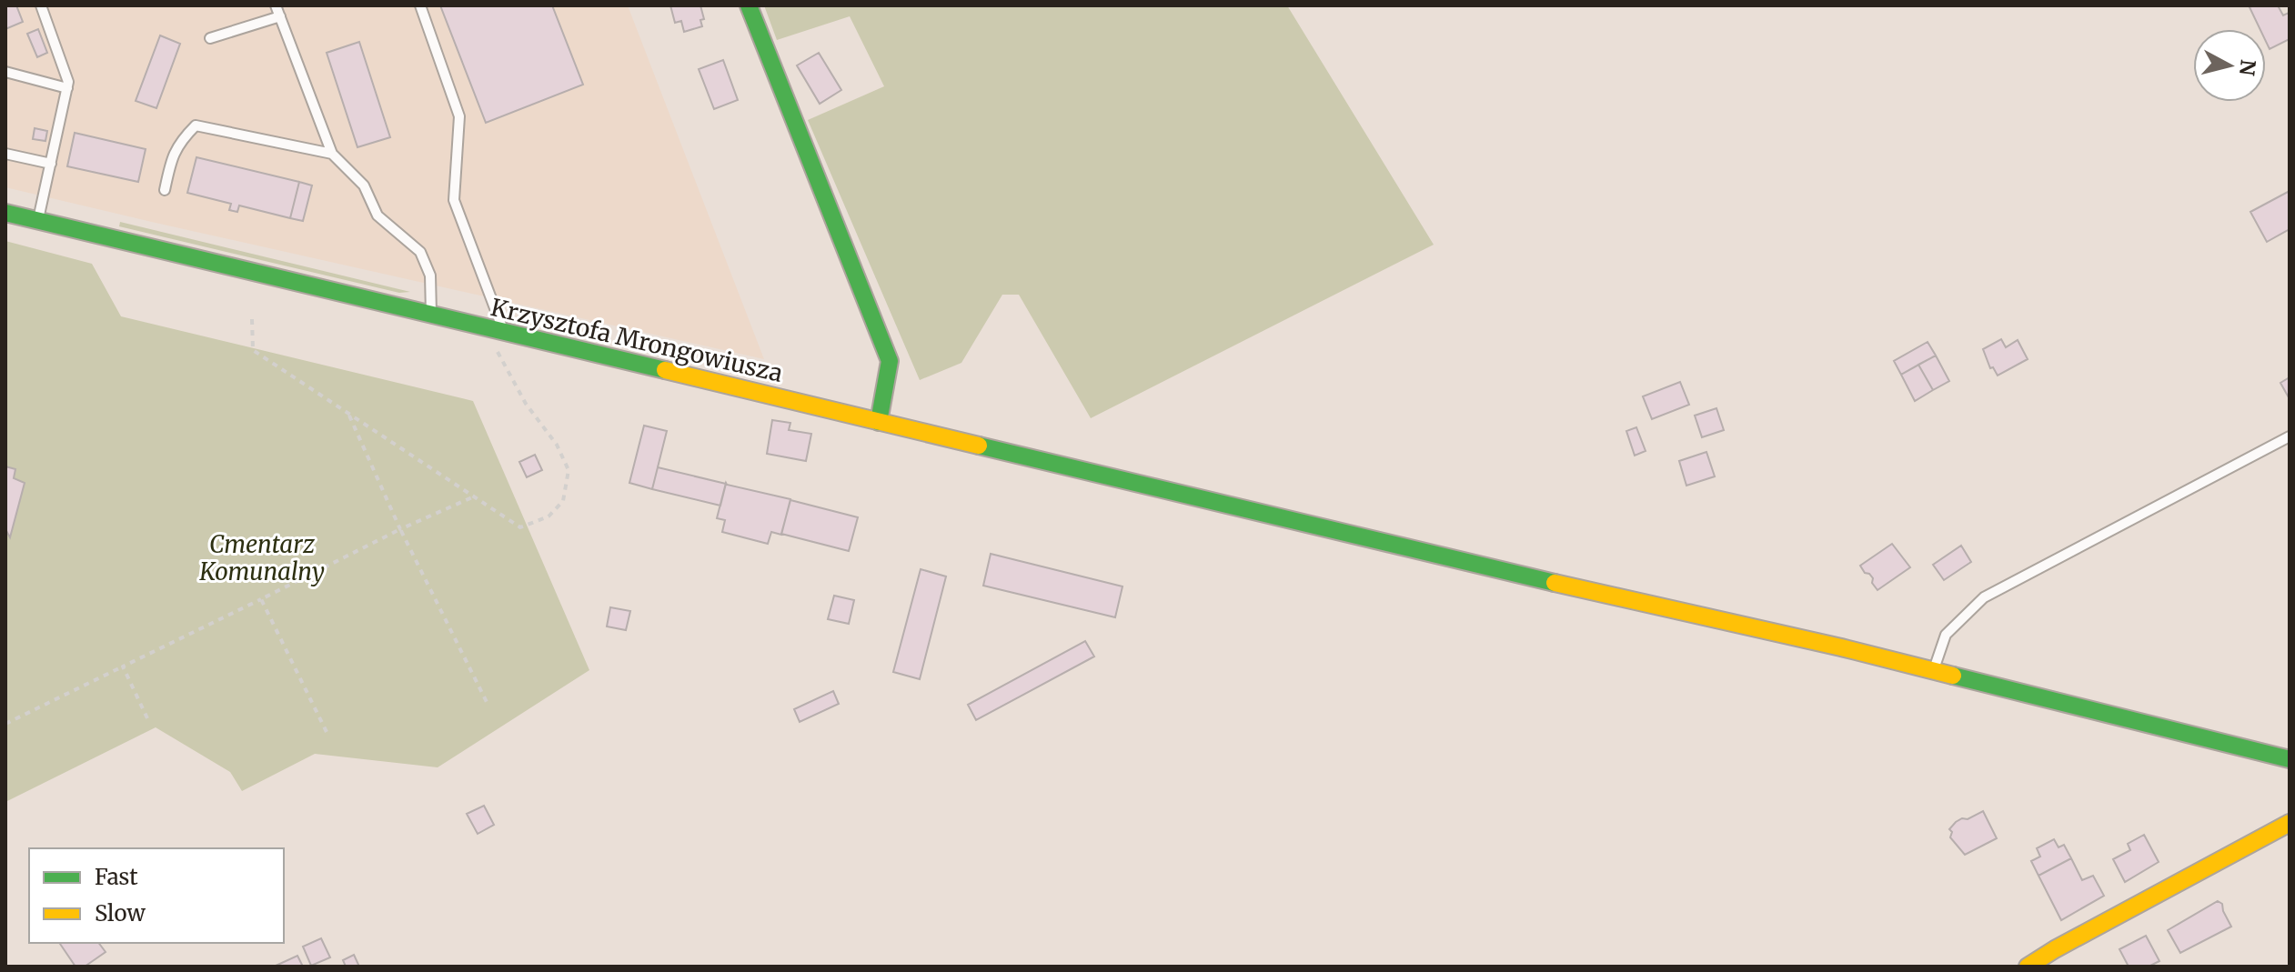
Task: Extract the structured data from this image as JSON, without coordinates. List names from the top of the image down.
{
  "streets": {
    "main road": ["Krzysztofa Mrongowiusza"]
  },
  "parks": ["Cmentarz Komunalny"],
  "legend": ["Fast", "Slow"],
  "north": "right"
}
